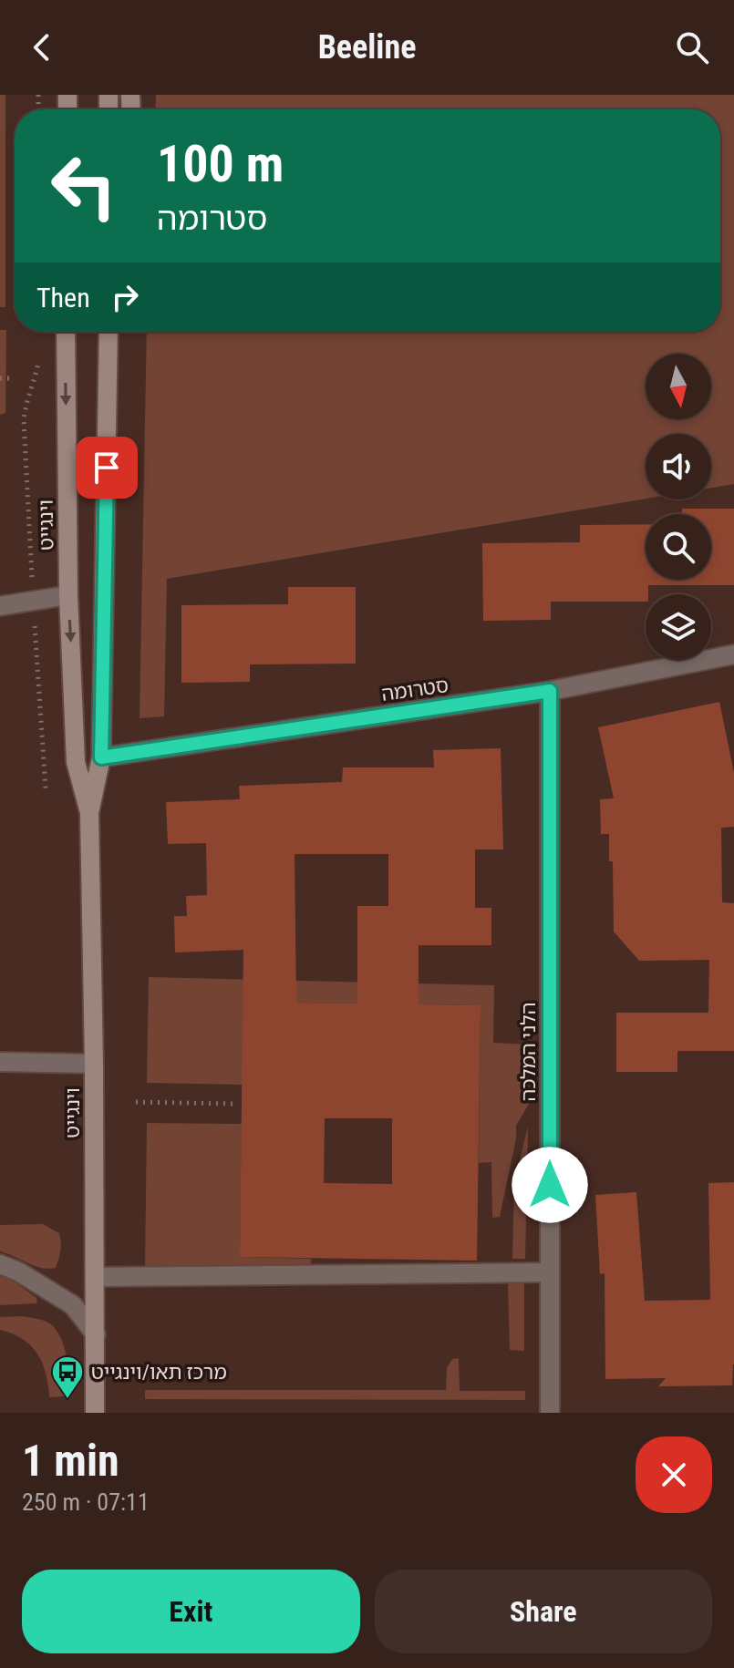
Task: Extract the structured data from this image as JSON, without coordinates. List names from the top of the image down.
{
  "streets": {
    "street": ["וינגייט", "סטרומה", "הלני המלכה"]
  },
  "crossings": [
    ["וינגייט", "סטרומה"],
    ["סטרומה", "הלני המלכה"]
  ],
  "places": {
    "bus stop": ["מרכז תאו/וינגייט"]
  },
  "north": "bottom",
  "page": {
    "header": "Beeline",
    "turn": ["100 m", "סטרומה"],
    "then": "Then",
    "heading": ["1 min", "250 m · 07:11"],
    "buttons": ["Exit", "Share"]
  }
}
